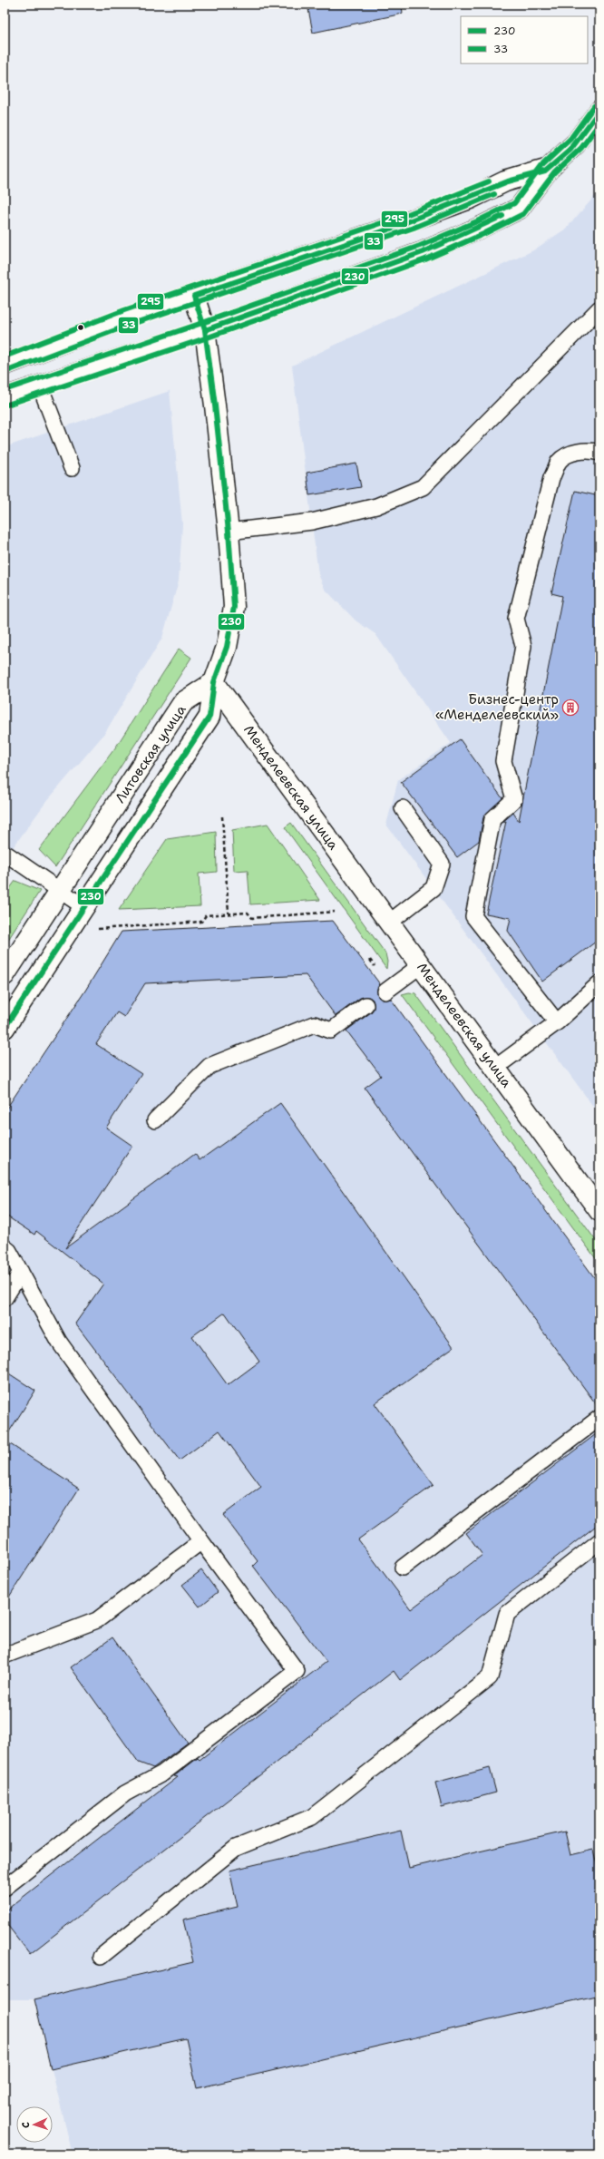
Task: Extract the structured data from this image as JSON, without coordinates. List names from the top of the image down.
{
  "streets": {
    "street": ["Литовская улица", "Менделеевская улица"]
  },
  "crossings": [
    ["Литовская улица", "Менделеевская улица"]
  ],
  "places": {
    "building": ["Бизнес-центр «Менделеевский»"]
  },
  "lines": ["transit line 295", "transit line 230", "transit line 33"],
  "legend": ["230", "33"],
  "north": "left"
}
